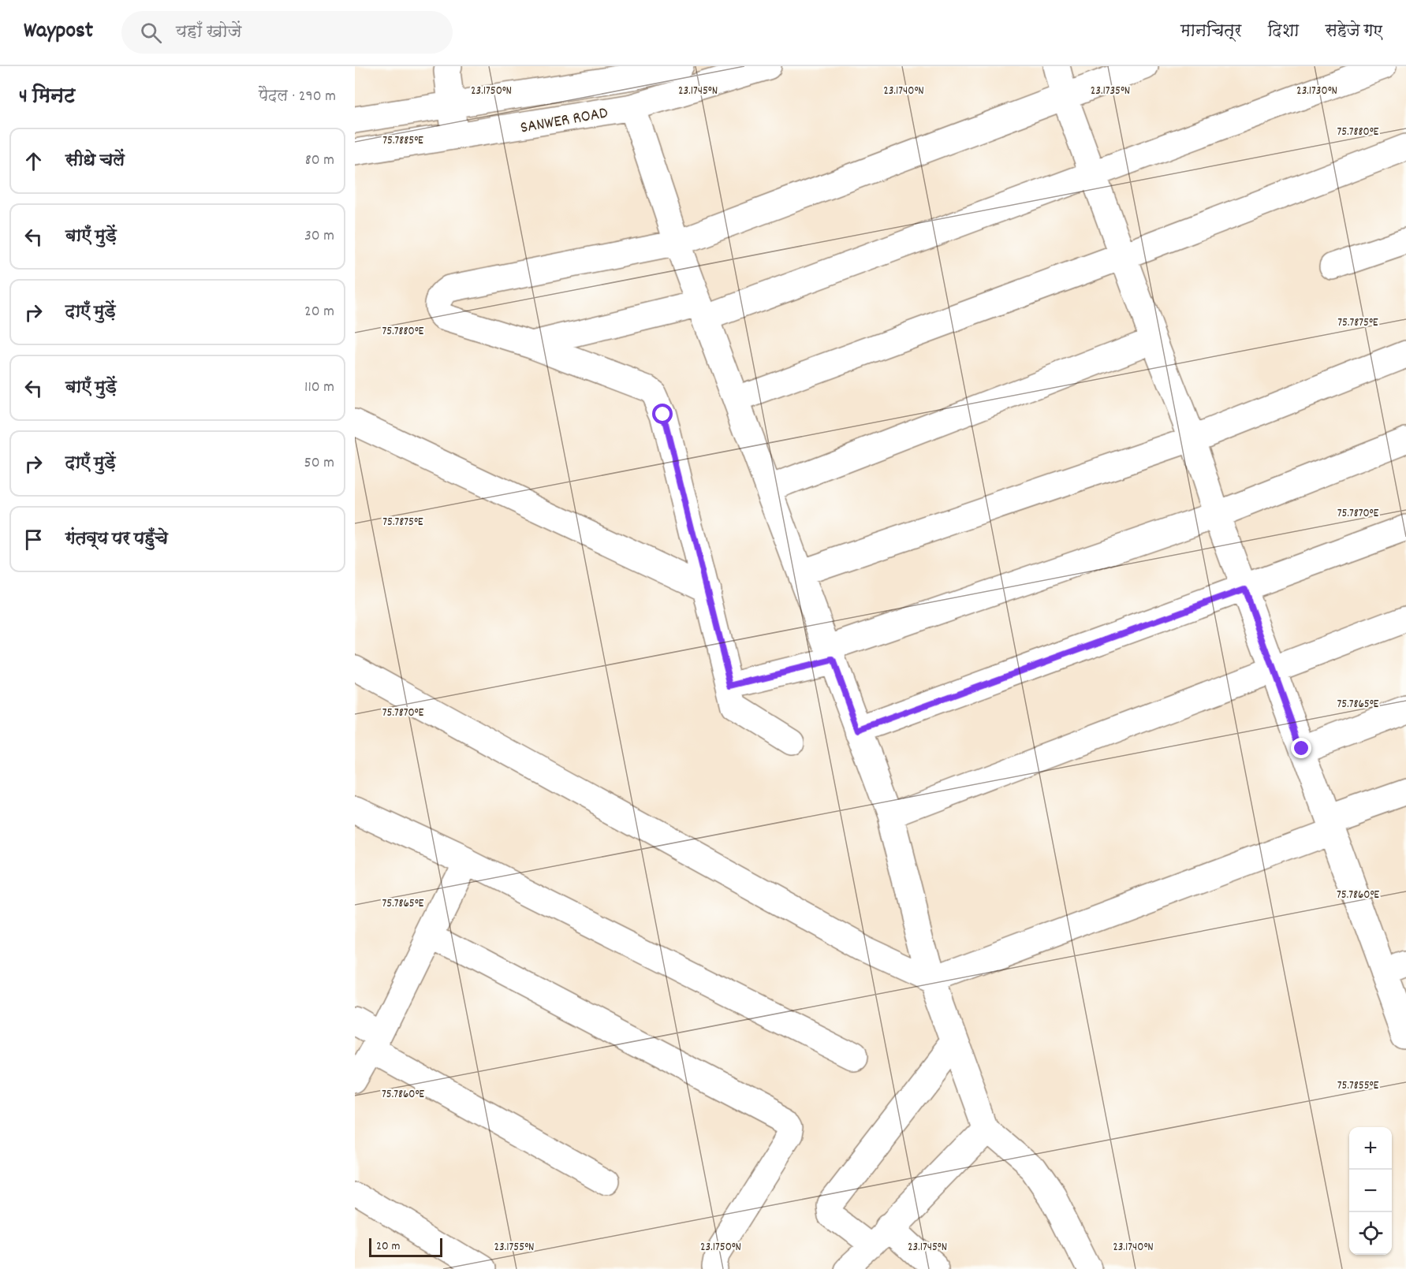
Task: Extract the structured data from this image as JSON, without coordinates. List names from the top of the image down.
{
  "streets": {
    "street": ["SANWER ROAD"]
  },
  "scale_bar": "20 m",
  "page": {
    "header": "Waypost",
    "search": "यहाँ खोजें",
    "nav": ["मानचित्र", "दिशा", "सहेजे गए"],
    "heading": ["4 मिनट", "पैदल · 290 m"],
    "list": [
      ["सीधे चलें", "80 m"],
      ["बाएँ मुड़ें", "30 m"],
      ["दाएँ मुड़ें", "20 m"],
      ["बाएँ मुड़ें", "110 m"],
      ["दाएँ मुड़ें", "50 m"],
      "गंतव्य पर पहुँचे"
    ],
    "map_buttons": ["+", "−"],
    "scale": "20 m"
  },
  "coordinates": [
    "23.1750°N",
    "23.1745°N",
    "23.1740°N",
    "23.1735°N",
    "23.1730°N",
    "75.7880°E",
    "75.7885°E",
    "75.7875°E",
    "75.7870°E",
    "75.7865°E",
    "75.7860°E",
    "75.7855°E",
    "23.1755°N"
  ]
}
